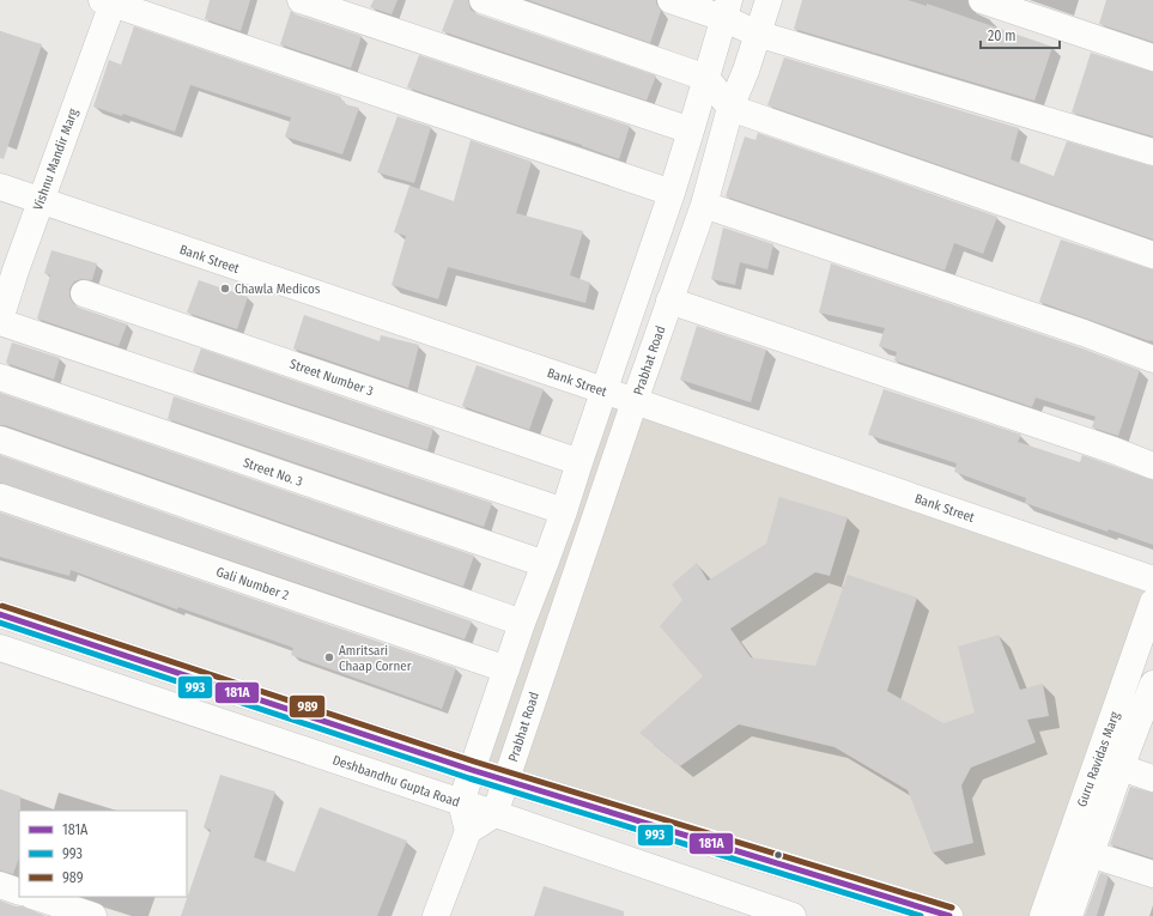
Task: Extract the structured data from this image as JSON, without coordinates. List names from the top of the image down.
{
  "streets": {
    "street": [
      "Vishnu Mandir Marg",
      "Bank Street",
      "Prabhat Road",
      "Street Number 3",
      "Street No. 3",
      "Gali Number 2",
      "Guru Ravidas Marg",
      "Deshbandhu Gupta Road"
    ]
  },
  "crossings": [
    ["Vishnu Mandir Marg", "Bank Street"],
    ["Bank Street", "Prabhat Road"],
    ["Prabhat Road", "Deshbandhu Gupta Road"]
  ],
  "places": ["Chawla Medicos", "Amritsari Chaap Corner"],
  "lines": ["transit line 989", "transit line 181A", "transit line 993"],
  "legend": ["181A", "993", "989"],
  "scale_bar": "20 m"
}
